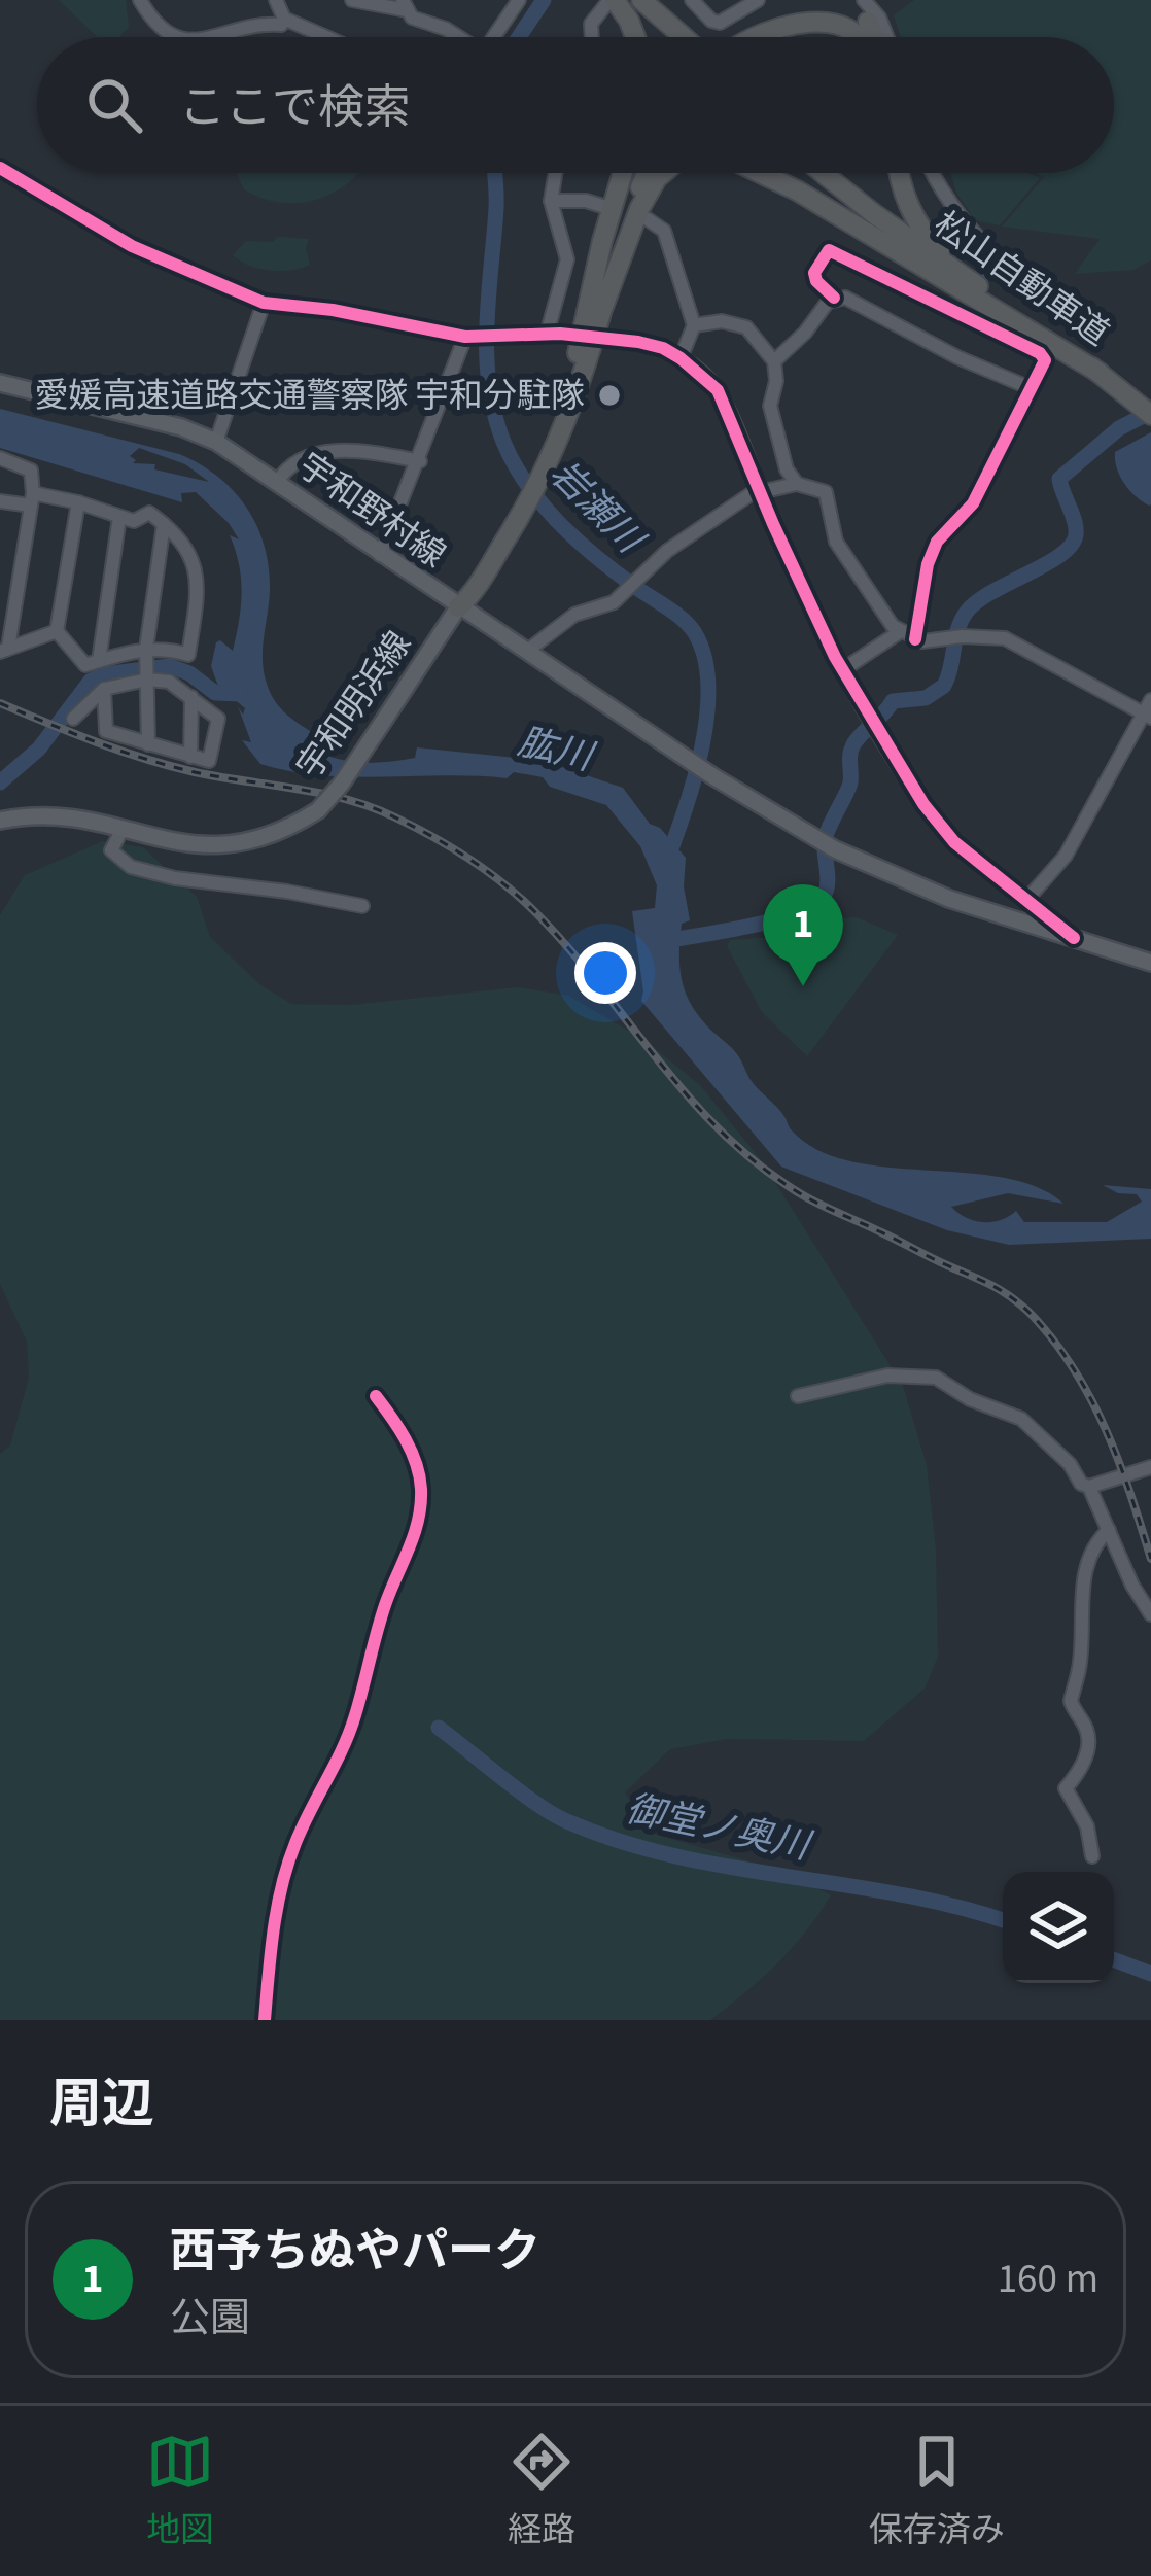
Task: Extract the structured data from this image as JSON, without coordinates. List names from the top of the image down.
{
  "streets": {
    "highway": ["松山自動車道"],
    "main road": ["宇和野村線", "宇和明浜線"]
  },
  "crossings": [
    ["宇和野村線", "宇和明浜線"]
  ],
  "water": ["岩瀬川", "肱川", "御堂ノ奥川"],
  "places": ["愛媛高速道路交通警察隊 宇和分駐隊"],
  "page": {
    "search": "ここで検索",
    "pins": "1",
    "heading": "周辺",
    "list": [
      {
        "mark": "1",
        "name": "西予ちぬやパーク",
        "note": "公園",
        "value": "160 m"
      }
    ],
    "nav": ["地図", "経路", "保存済み"]
  }
}
